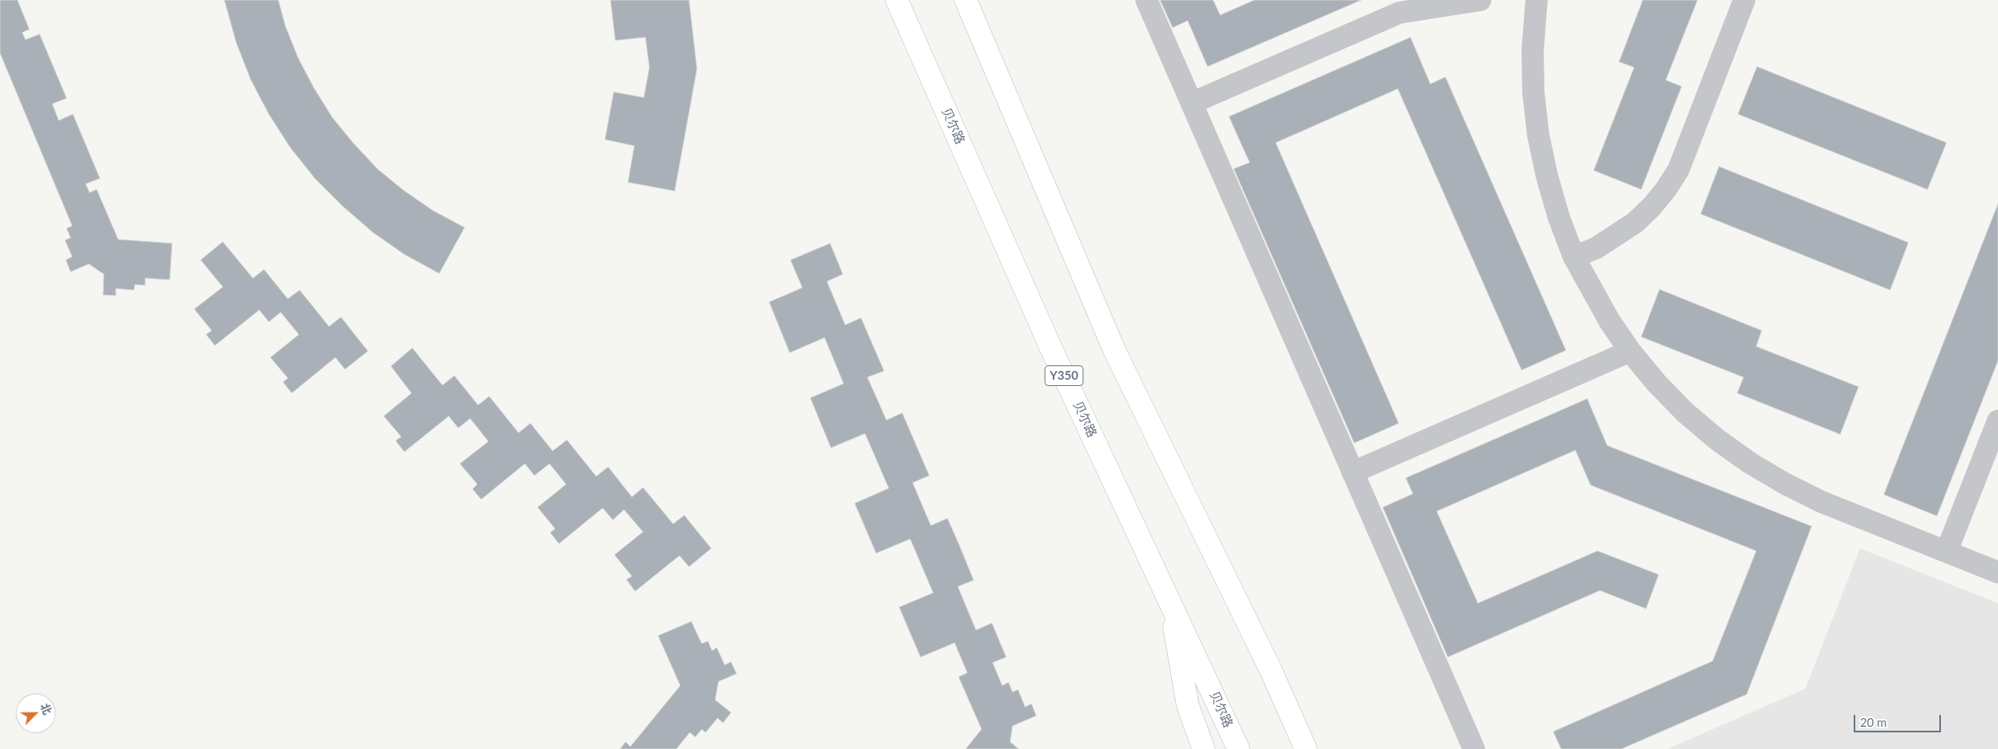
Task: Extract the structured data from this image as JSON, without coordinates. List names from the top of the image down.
{
  "streets": {
    "main road": ["贝尔路", "Y350"]
  },
  "scale_bar": "20 m",
  "north": "top right"
}
